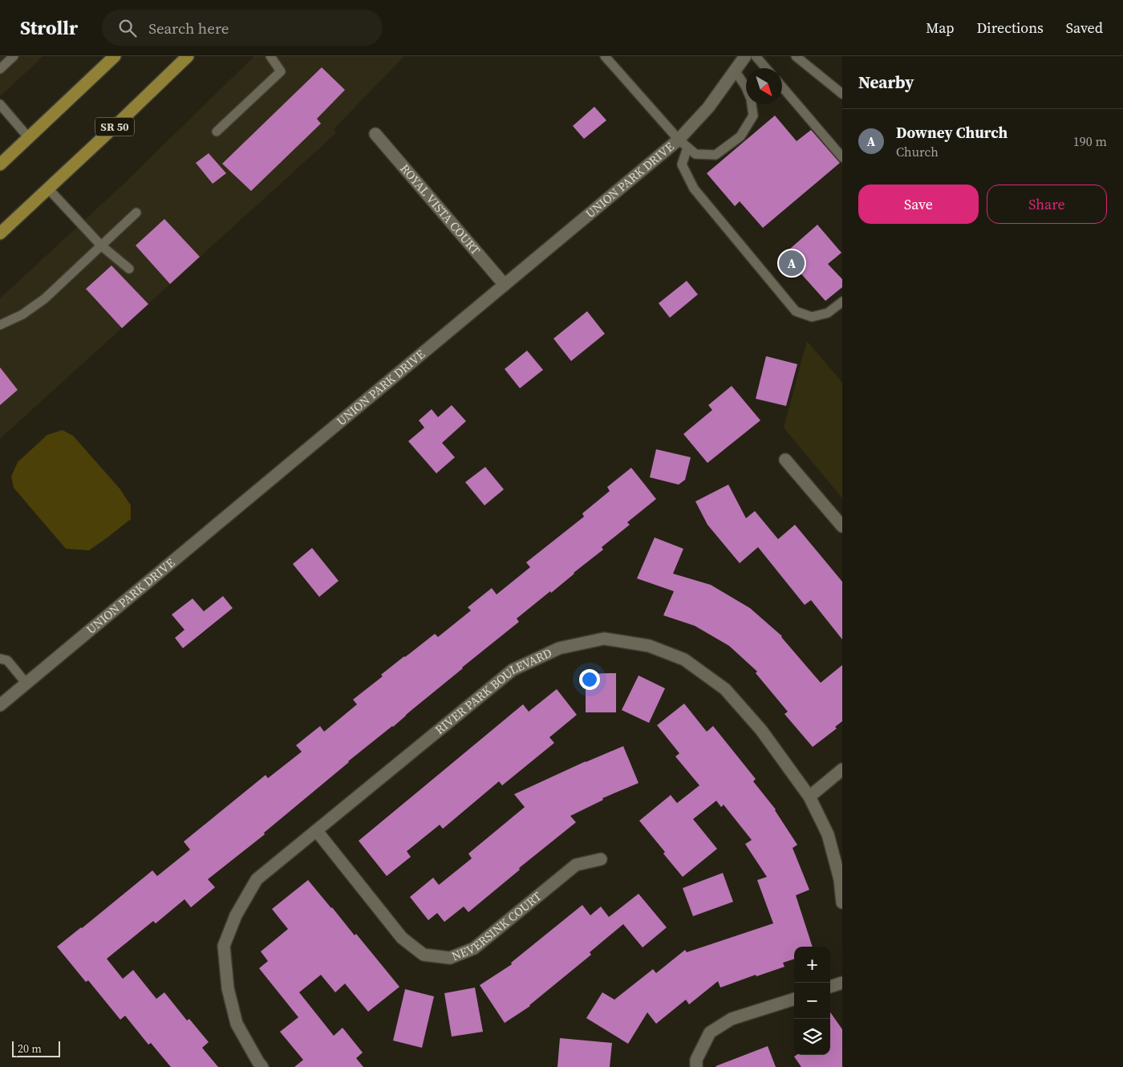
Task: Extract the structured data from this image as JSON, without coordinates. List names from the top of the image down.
{
  "streets": {
    "highway": ["SR 50"],
    "street": [
      "UNION PARK DRIVE",
      "ROYAL VISTA COURT",
      "RIVER PARK BOULEVARD",
      "NEVERSINK COURT"
    ]
  },
  "crossings": [
    ["UNION PARK DRIVE", "ROYAL VISTA COURT"],
    ["RIVER PARK BOULEVARD", "NEVERSINK COURT"]
  ],
  "scale_bar": "20 m",
  "north": "bottom right",
  "page": {
    "header": "Strollr",
    "search": "Search here",
    "nav": ["Map", "Directions", "Saved"],
    "heading": "Nearby",
    "list": [
      {
        "mark": "A",
        "name": "Downey Church",
        "note": "Church",
        "value": "190 m"
      }
    ],
    "buttons": ["Save", "Share"],
    "pins": "A",
    "map_buttons": ["+", "−"],
    "scale": "20 m"
  }
}
